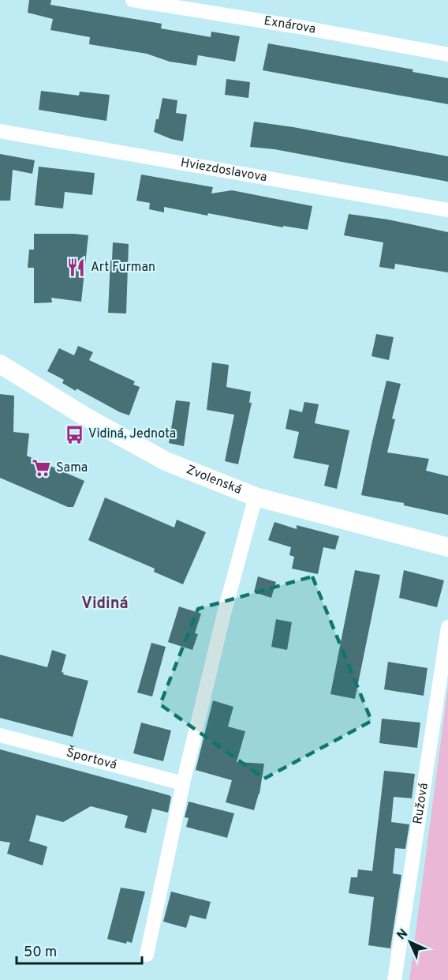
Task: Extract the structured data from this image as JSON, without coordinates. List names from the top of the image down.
{
  "streets": {
    "street": [
      "Exnárova",
      "Hviezdoslavova",
      "Zvolenská",
      "Športová",
      "Ružová"
    ]
  },
  "districts": ["Vidiná"],
  "places": {
    "restaurant": ["Art Furman"],
    "bus stop": ["Vidiná, Jednota"],
    "supermarket": ["Sama"]
  },
  "scale_bar": "50 m",
  "north": "top left"
}
